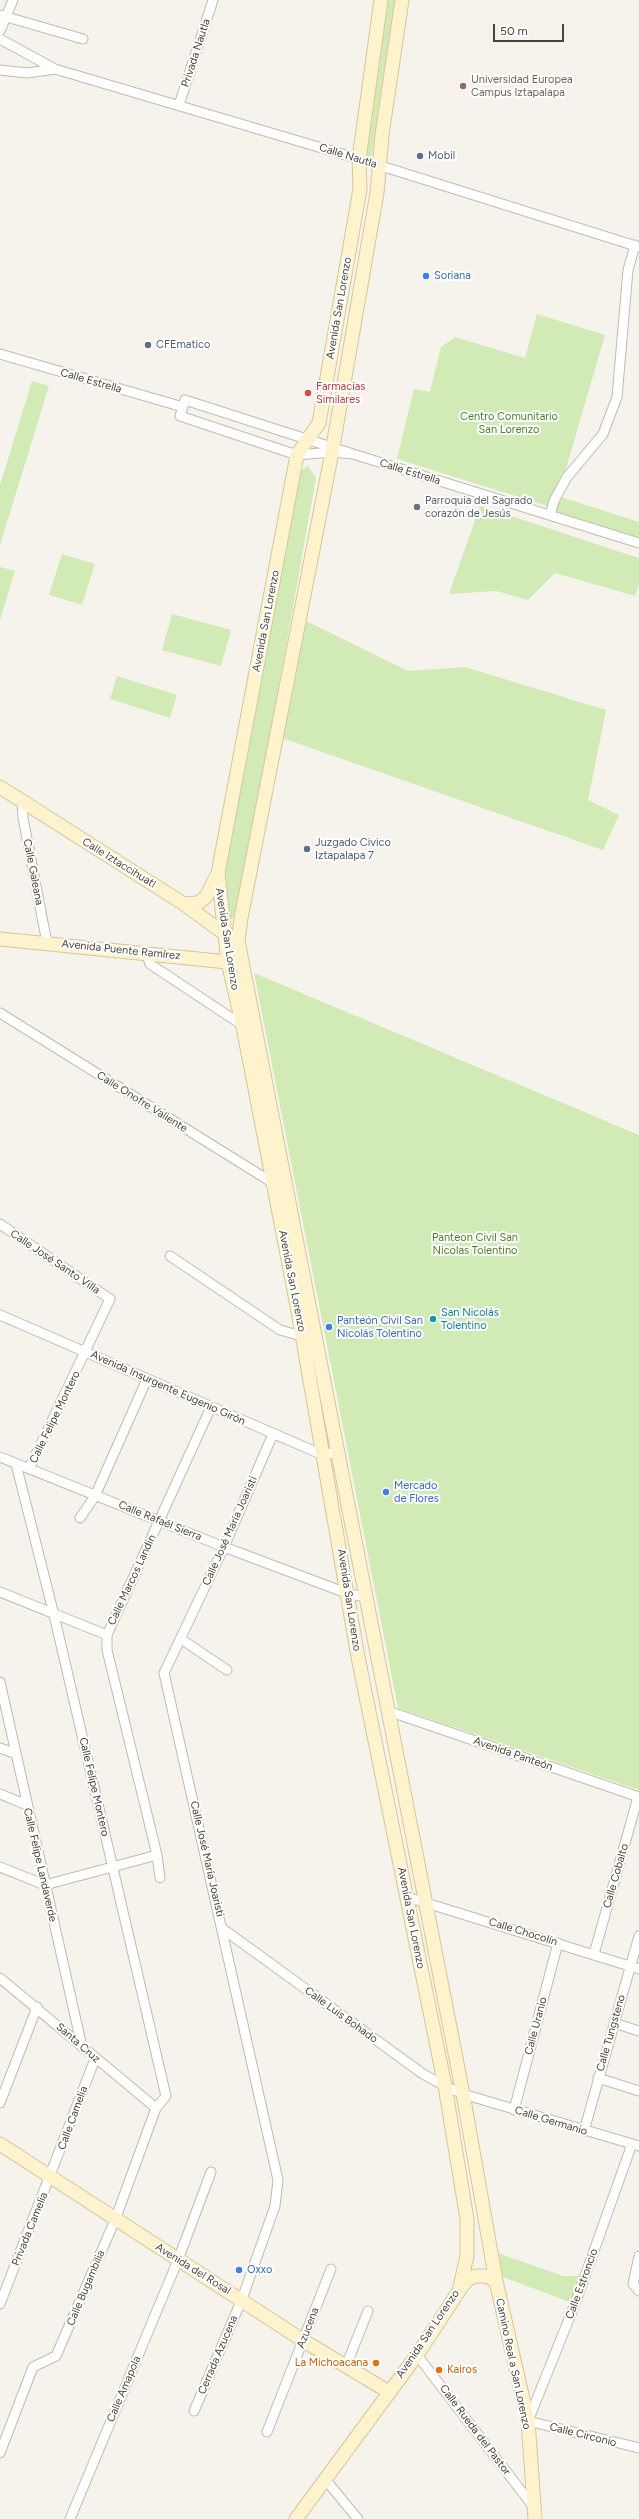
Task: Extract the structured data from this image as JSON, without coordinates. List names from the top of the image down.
{
  "streets": {
    "main road": [
      "Avenida San Lorenzo",
      "Calle Iztaccihuatl",
      "Avenida Puente Ramírez",
      "Avenida del Rosal",
      "Camino Real a San Lorenzo"
    ],
    "street": [
      "Privada Nautla",
      "Calle Nautla",
      "Calle Estrella",
      "Calle Galeana",
      "Calle Onofre Valiente",
      "Calle José Santo Villa",
      "Avenida Insurgente Eugenio Girón",
      "Calle Felipe Montero",
      "Calle Rafaél Sierra",
      "Calle José María Joaristi",
      "Calle Marcos Landin",
      "Avenida Panteón",
      "Calle Felipe Landaverde",
      "Calle Cobalto",
      "Calle Chocolín",
      "Calle Luis Bohado",
      "Calle Uranio",
      "Calle Tungsteno",
      "Santa Cruz",
      "Calle Camelia",
      "Calle Germanio",
      "Privada Camelia",
      "Calle Estroncio",
      "Calle Bugambilia",
      "Azucena",
      "Cerrada Azucena",
      "Calle Amapola",
      "Calle Rueda del Pastor",
      "Calle Circonio"
    ]
  },
  "crossings": [
    ["Privada Nautla", "Calle Nautla"],
    ["Calle Nautla", "Avenida San Lorenzo"],
    ["Avenida San Lorenzo", "Calle Estrella"],
    ["Avenida San Lorenzo", "Calle Iztaccihuatl"],
    ["Avenida San Lorenzo", "Avenida Puente Ramírez"],
    ["Avenida San Lorenzo", "Calle Onofre Valiente"],
    ["Avenida San Lorenzo", "Avenida Insurgente Eugenio Girón"],
    ["Avenida San Lorenzo", "Calle Rafaél Sierra"],
    ["Avenida San Lorenzo", "Avenida Panteón"],
    ["Avenida San Lorenzo", "Calle Chocolín"],
    ["Avenida San Lorenzo", "Calle Luis Bohado"],
    ["Avenida San Lorenzo", "Calle Germanio"],
    ["Avenida San Lorenzo", "Avenida del Rosal"],
    ["Avenida San Lorenzo", "Camino Real a San Lorenzo"],
    ["Avenida San Lorenzo", "Calle Rueda del Pastor"],
    ["Calle Iztaccihuatl", "Calle Galeana"],
    ["Calle Galeana", "Avenida Puente Ramírez"],
    ["Calle José Santo Villa", "Calle Felipe Montero"],
    ["Avenida Insurgente Eugenio Girón", "Calle Felipe Montero"],
    ["Avenida Insurgente Eugenio Girón", "Calle José María Joaristi"],
    ["Avenida Insurgente Eugenio Girón", "Calle Marcos Landin"],
    ["Calle Felipe Montero", "Calle Rafaél Sierra"],
    ["Calle Felipe Montero", "Santa Cruz"],
    ["Calle Felipe Montero", "Calle Bugambilia"],
    ["Calle Rafaél Sierra", "Calle José María Joaristi"],
    ["Calle Rafaél Sierra", "Calle Marcos Landin"],
    ["Calle José María Joaristi", "Calle Luis Bohado"],
    ["Calle José María Joaristi", "Avenida del Rosal"],
    ["Calle José María Joaristi", "Cerrada Azucena"],
    ["Avenida Panteón", "Calle Cobalto"],
    ["Calle Felipe Landaverde", "Santa Cruz"],
    ["Calle Cobalto", "Calle Chocolín"],
    ["Calle Chocolín", "Calle Uranio"],
    ["Calle Chocolín", "Calle Tungsteno"],
    ["Calle Luis Bohado", "Calle Germanio"],
    ["Calle Uranio", "Calle Germanio"],
    ["Calle Tungsteno", "Calle Germanio"],
    ["Santa Cruz", "Calle Camelia"],
    ["Santa Cruz", "Calle Bugambilia"],
    ["Calle Camelia", "Privada Camelia"],
    ["Calle Camelia", "Avenida del Rosal"],
    ["Calle Germanio", "Calle Estroncio"],
    ["Privada Camelia", "Avenida del Rosal"],
    ["Avenida del Rosal", "Calle Bugambilia"],
    ["Avenida del Rosal", "Azucena"],
    ["Avenida del Rosal", "Cerrada Azucena"],
    ["Avenida del Rosal", "Calle Amapola"],
    ["Calle Estroncio", "Camino Real a San Lorenzo"],
    ["Calle Estroncio", "Calle Circonio"],
    ["Camino Real a San Lorenzo", "Calle Rueda del Pastor"],
    ["Camino Real a San Lorenzo", "Calle Circonio"]
  ],
  "parks": ["Centro Comunitario San Lorenzo", "Panteon Civil San Nicolas Tolentino"],
  "places": [
    "Universidad Europea Campus Iztapalapa",
    "Mobil",
    "Soriana",
    "CFEmatico",
    "Farmacias Similares",
    "Parroquia del Sagrado corazón de Jesús",
    "Juzgado Civico Iztapalapa 7",
    "San Nicolás Tolentino",
    "Panteón Civil San Nicolás Tolentino",
    "Mercado de Flores",
    "Oxxo",
    "La Michoacana",
    "Kairos"
  ],
  "scale_bar": "50 m"
}
